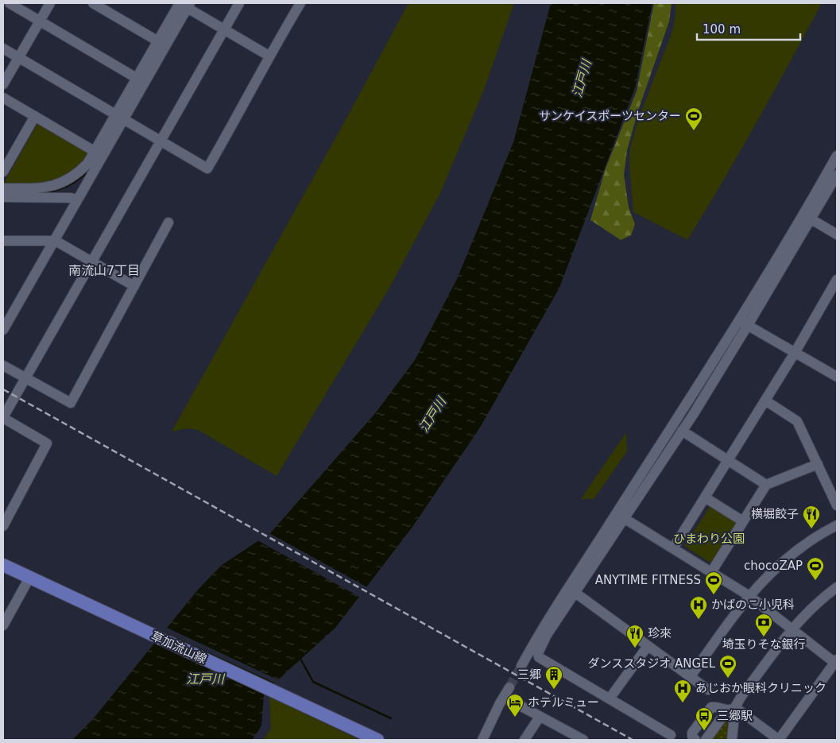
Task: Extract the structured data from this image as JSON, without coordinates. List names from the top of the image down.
{
  "streets": {
    "main road": ["草加流山線"]
  },
  "districts": ["南流山7丁目"],
  "water": ["江戸川"],
  "parks": ["ひまわり公園"],
  "places": {
    "sports": [
      "サンケイスポーツセンター",
      "chocoZAP",
      "ANYTIME FITNESS",
      "ダンススタジオ ANGEL"
    ],
    "restaurant": ["横堀餃子", "珍來"],
    "hospital": ["かばのこ小児科", "あじおか眼科クリニック"],
    "bank": ["埼玉りそな銀行"],
    "building": ["三郷"],
    "hotel": ["ホテルミュー"],
    "bus stop": ["三郷駅"]
  },
  "scale_bar": "100 m"
}
